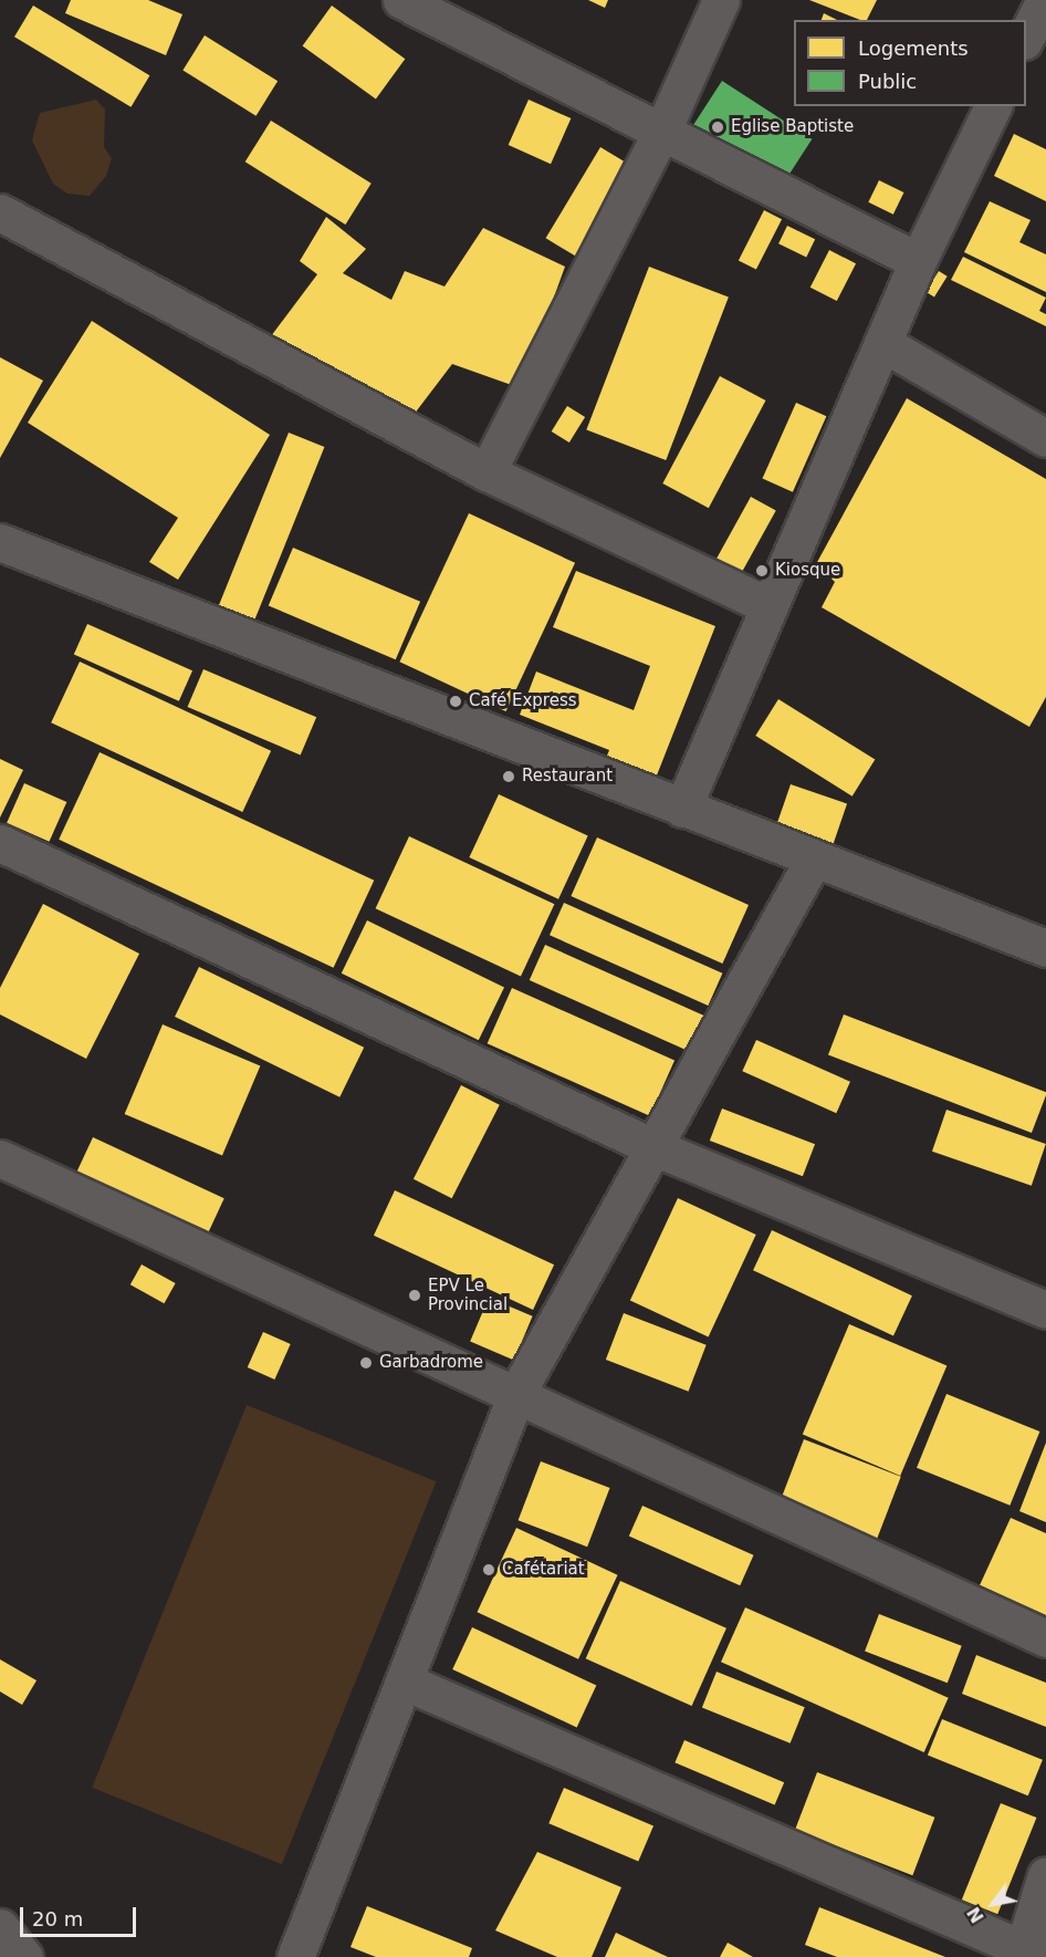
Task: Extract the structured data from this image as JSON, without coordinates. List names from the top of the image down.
{
  "places": [
    "Eglise Baptiste",
    "Kiosque",
    "Café Express",
    "Restaurant",
    "EPV Le Provincial",
    "Garbadrome",
    "Cafétariat"
  ],
  "legend": ["Logements", "Public"],
  "scale_bar": "20 m",
  "north": "bottom left"
}
